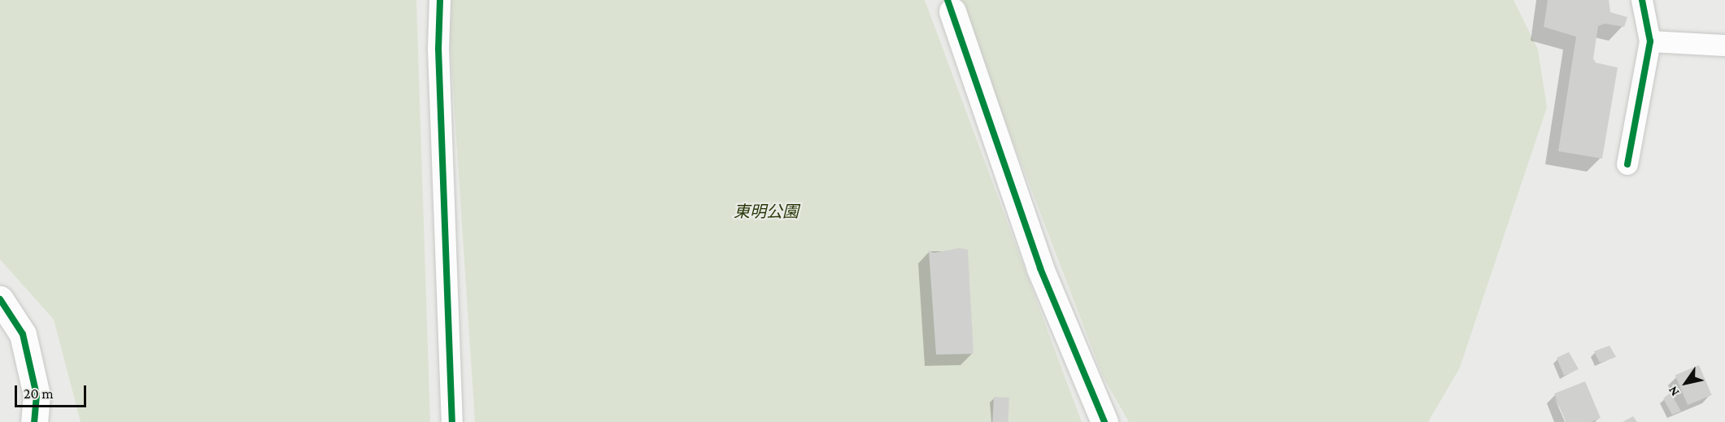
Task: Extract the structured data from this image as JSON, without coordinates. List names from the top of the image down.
{
  "parks": ["東明公園"],
  "scale_bar": "20 m",
  "north": "bottom left"
}
